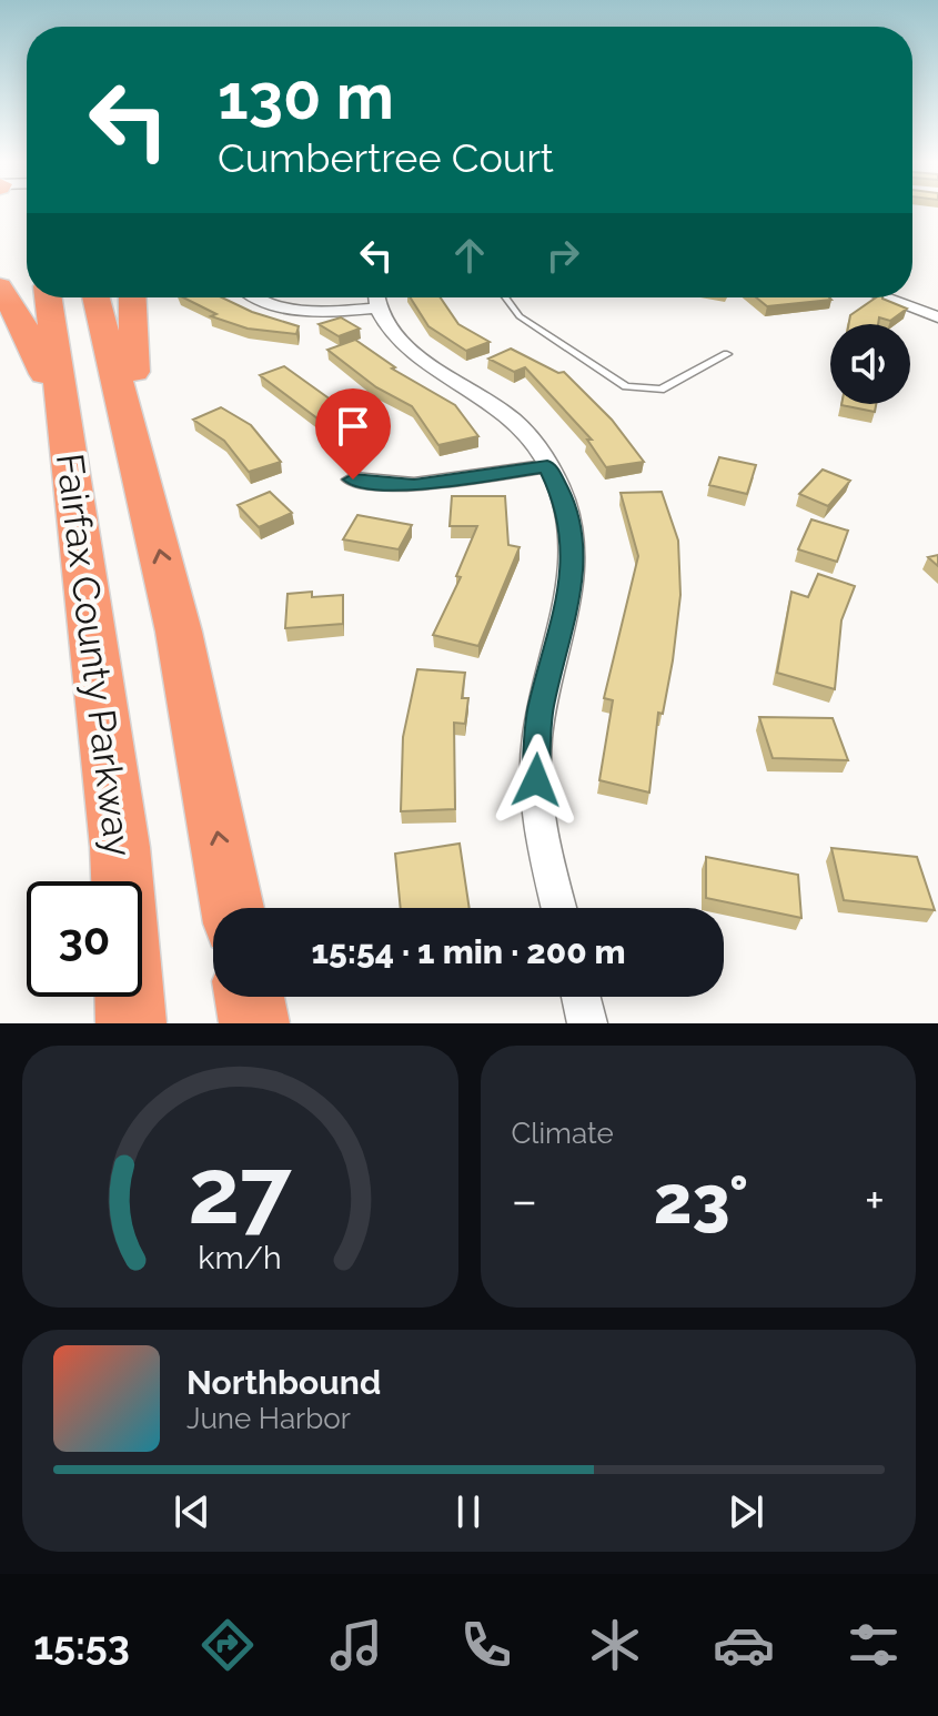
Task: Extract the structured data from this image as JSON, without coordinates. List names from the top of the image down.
{
  "streets": {
    "highway": ["Fairfax County Parkway"]
  },
  "page": {
    "turn": ["130 m", "Cumbertree Court"],
    "limit": "30",
    "trip": "15:54 · 1 min · 200 m",
    "tile": "Climate",
    "heat": ["−", "23°", "+"],
    "song": ["Northbound", "June Harbor"],
    "tabs": "15:53",
    "gauge": ["27", "km/h"]
  }
}
